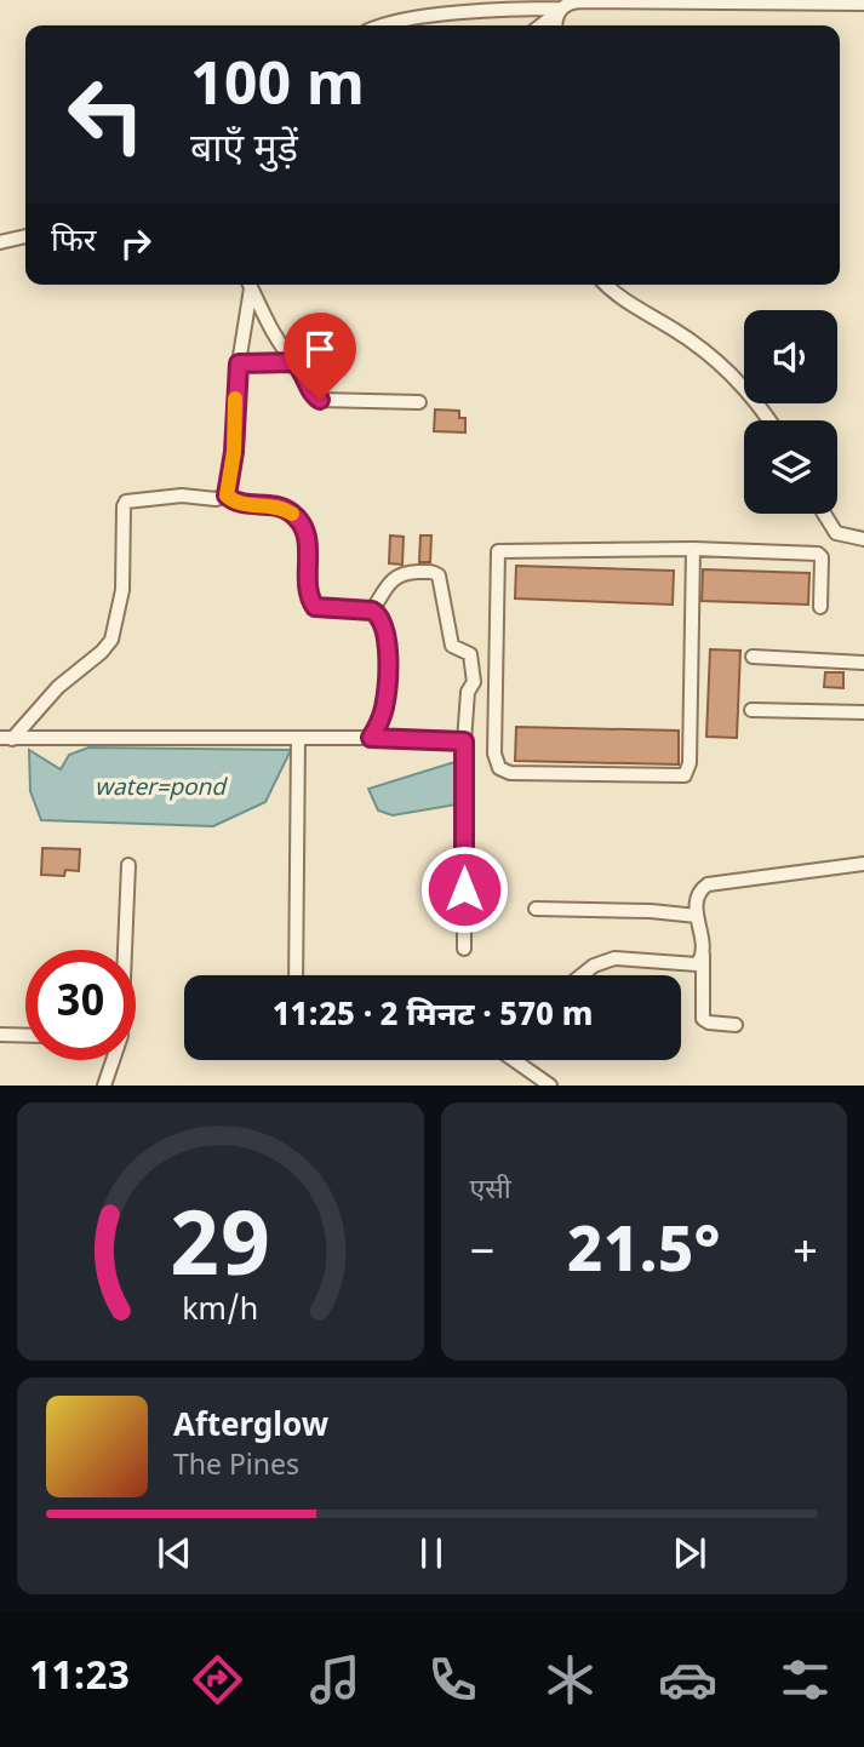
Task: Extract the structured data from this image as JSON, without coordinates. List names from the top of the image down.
{
  "water": ["water=pond"],
  "page": {
    "turn": ["100 m", "बाएँ मुड़ें"],
    "then": "फिर",
    "limit": "30",
    "trip": "11:25 · 2 मिनट · 570 m",
    "tile": "एसी",
    "heat": ["−", "21.5°", "+"],
    "song": ["Afterglow", "The Pines"],
    "tabs": "11:23",
    "gauge": ["29", "km/h"]
  }
}
